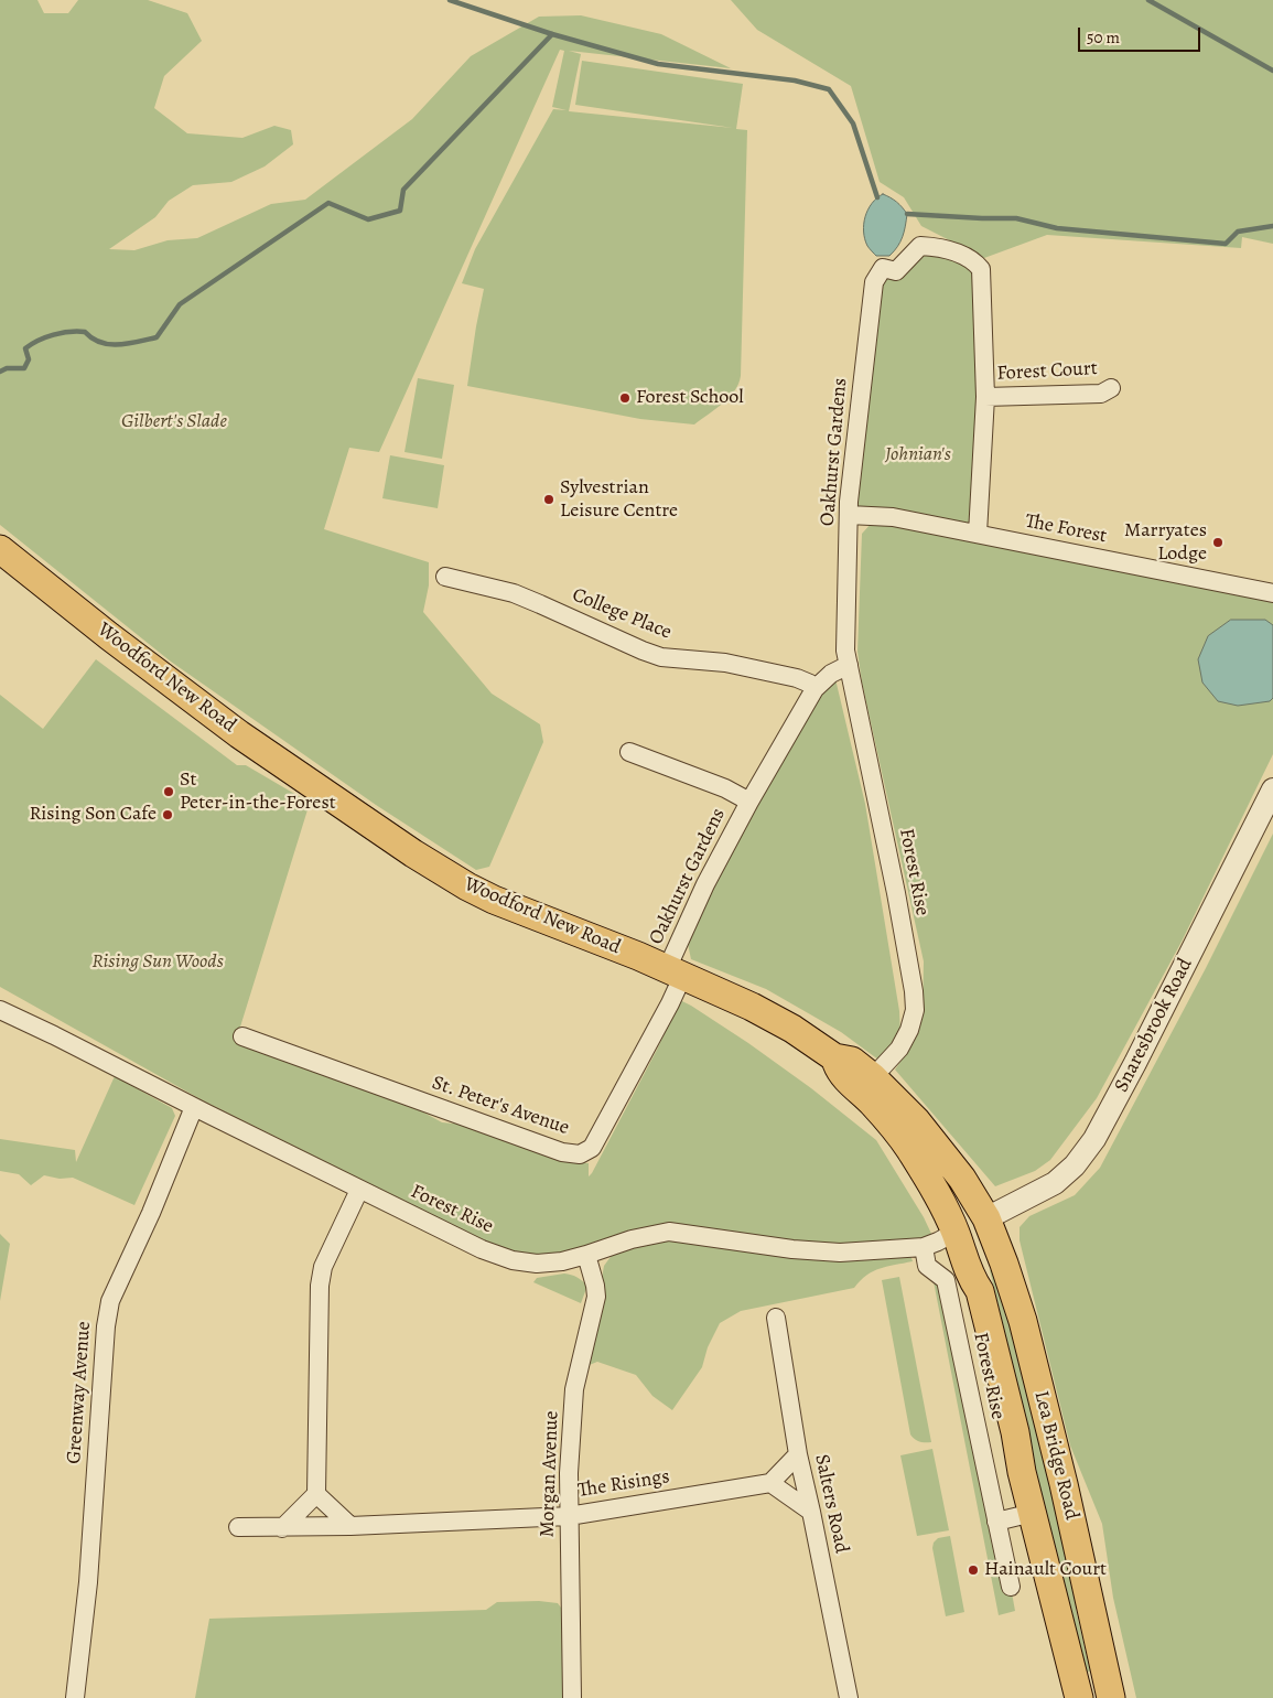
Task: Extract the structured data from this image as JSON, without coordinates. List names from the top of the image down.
{
  "streets": {
    "main road": ["Woodford New Road", "Lea Bridge Road"],
    "street": [
      "Forest Court",
      "Oakhurst Gardens",
      "The Forest",
      "College Place",
      "Forest Rise",
      "Snaresbrook Road",
      "St. Peter's Avenue",
      "Greenway Avenue",
      "Morgan Avenue",
      "The Risings",
      "Salters Road"
    ]
  },
  "crossings": [
    ["Forest Court", "Oakhurst Gardens"],
    ["Oakhurst Gardens", "The Forest"],
    ["Oakhurst Gardens", "College Place"],
    ["Oakhurst Gardens", "Woodford New Road"],
    ["Oakhurst Gardens", "Forest Rise"],
    ["Oakhurst Gardens", "St. Peter's Avenue"],
    ["Woodford New Road", "Forest Rise"],
    ["Woodford New Road", "Snaresbrook Road"],
    ["Woodford New Road", "St. Peter's Avenue"],
    ["Woodford New Road", "Lea Bridge Road"],
    ["Forest Rise", "Snaresbrook Road"],
    ["Forest Rise", "Greenway Avenue"],
    ["Forest Rise", "Lea Bridge Road"],
    ["Forest Rise", "Morgan Avenue"],
    ["Snaresbrook Road", "Lea Bridge Road"],
    ["Morgan Avenue", "The Risings"]
  ],
  "parks": ["Gilbert's Slade", "Johnian's", "Rising Sun Woods"],
  "places": [
    "Forest School",
    "Sylvestrian Leisure Centre",
    "Marryates Lodge",
    "St Peter-in-the-Forest",
    "Rising Son Cafe",
    "Hainault Court"
  ],
  "scale_bar": "50 m"
}
